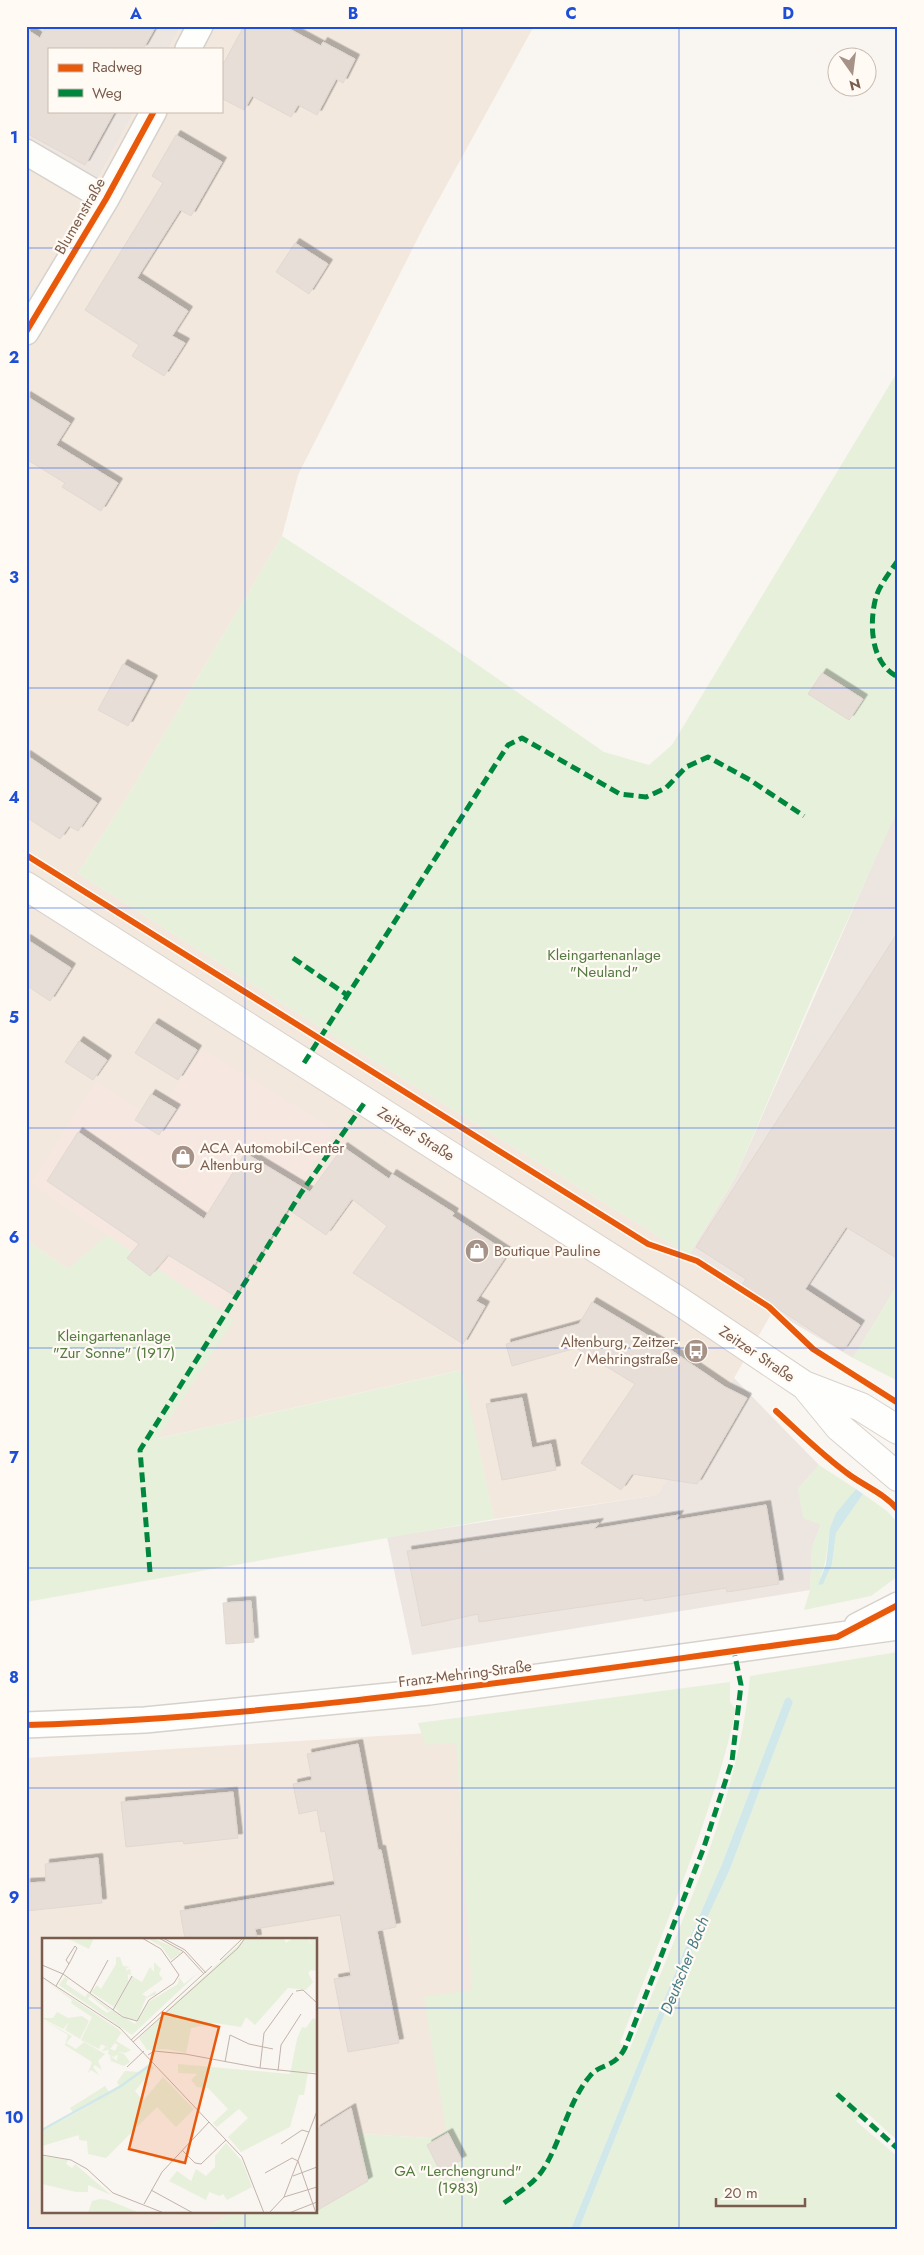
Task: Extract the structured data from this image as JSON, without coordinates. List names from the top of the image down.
{
  "streets": {
    "main road": ["Zeitzer Straße"],
    "street": ["Blumenstraße", "Franz-Mehring-Straße"]
  },
  "water": ["Deutscher Bach"],
  "parks": ["Kleingartenanlage \"Neuland\"", "Kleingartenanlage \"Zur Sonne\" (1917)", "GA \"Lerchengrund\" (1983)"],
  "places": {
    "shop": ["ACA Automobil-Center Altenburg", "Boutique Pauline"],
    "bus stop": ["Altenburg, Zeitzer- / Mehringstraße"]
  },
  "legend": ["Radweg", "Weg"],
  "scale_bar": "20 m",
  "north": "bottom",
  "grid": {
    "columns": [
      "A",
      "B",
      "C",
      "D"
    ],
    "rows": [
      "1",
      "2",
      "3",
      "4",
      "5",
      "6",
      "7",
      "8",
      "9",
      "10"
    ]
  }
}
